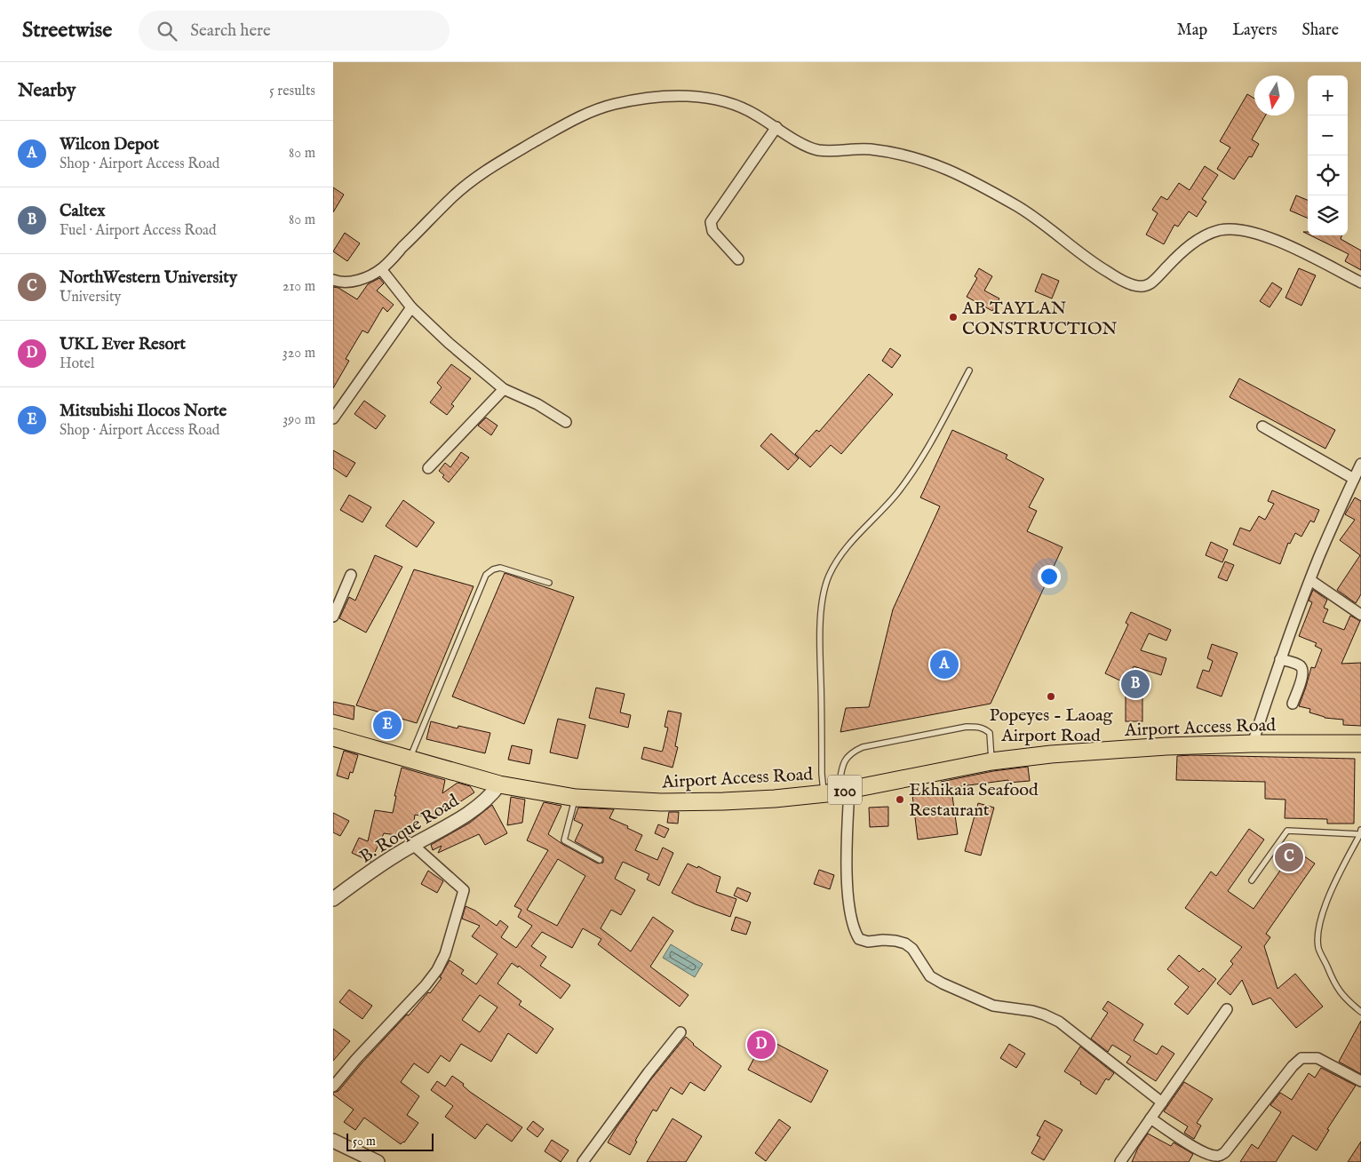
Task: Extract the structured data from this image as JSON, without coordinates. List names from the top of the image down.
{
  "streets": {
    "main road": ["Airport Access Road", "100"],
    "street": ["B. Roque Road"]
  },
  "crossings": [
    ["Airport Access Road", "B. Roque Road"]
  ],
  "places": ["AB TAYLAN CONSTRUCTION", "Popeyes - Laoag Airport Road", "Ekhikaia Seafood Restaurant"],
  "scale_bar": "50 m",
  "north": "bottom",
  "page": {
    "header": "Streetwise",
    "search": "Search here",
    "nav": ["Map", "Layers", "Share"],
    "heading": ["Nearby", "5 results"],
    "map_buttons": ["+", "−"],
    "list": [
      {
        "mark": "A",
        "name": "Wilcon Depot",
        "note": "Shop · Airport Access Road",
        "value": "80 m"
      },
      {
        "mark": "B",
        "name": "Caltex",
        "note": "Fuel · Airport Access Road",
        "value": "80 m"
      },
      {
        "mark": "C",
        "name": "NorthWestern University",
        "note": "University",
        "value": "210 m"
      },
      {
        "mark": "D",
        "name": "UKL Ever Resort",
        "note": "Hotel",
        "value": "320 m"
      },
      {
        "mark": "E",
        "name": "Mitsubishi Ilocos Norte",
        "note": "Shop · Airport Access Road",
        "value": "390 m"
      }
    ],
    "pins": [
      "A",
      "B",
      "E",
      "C",
      "D"
    ],
    "scale": "50 m"
  }
}
